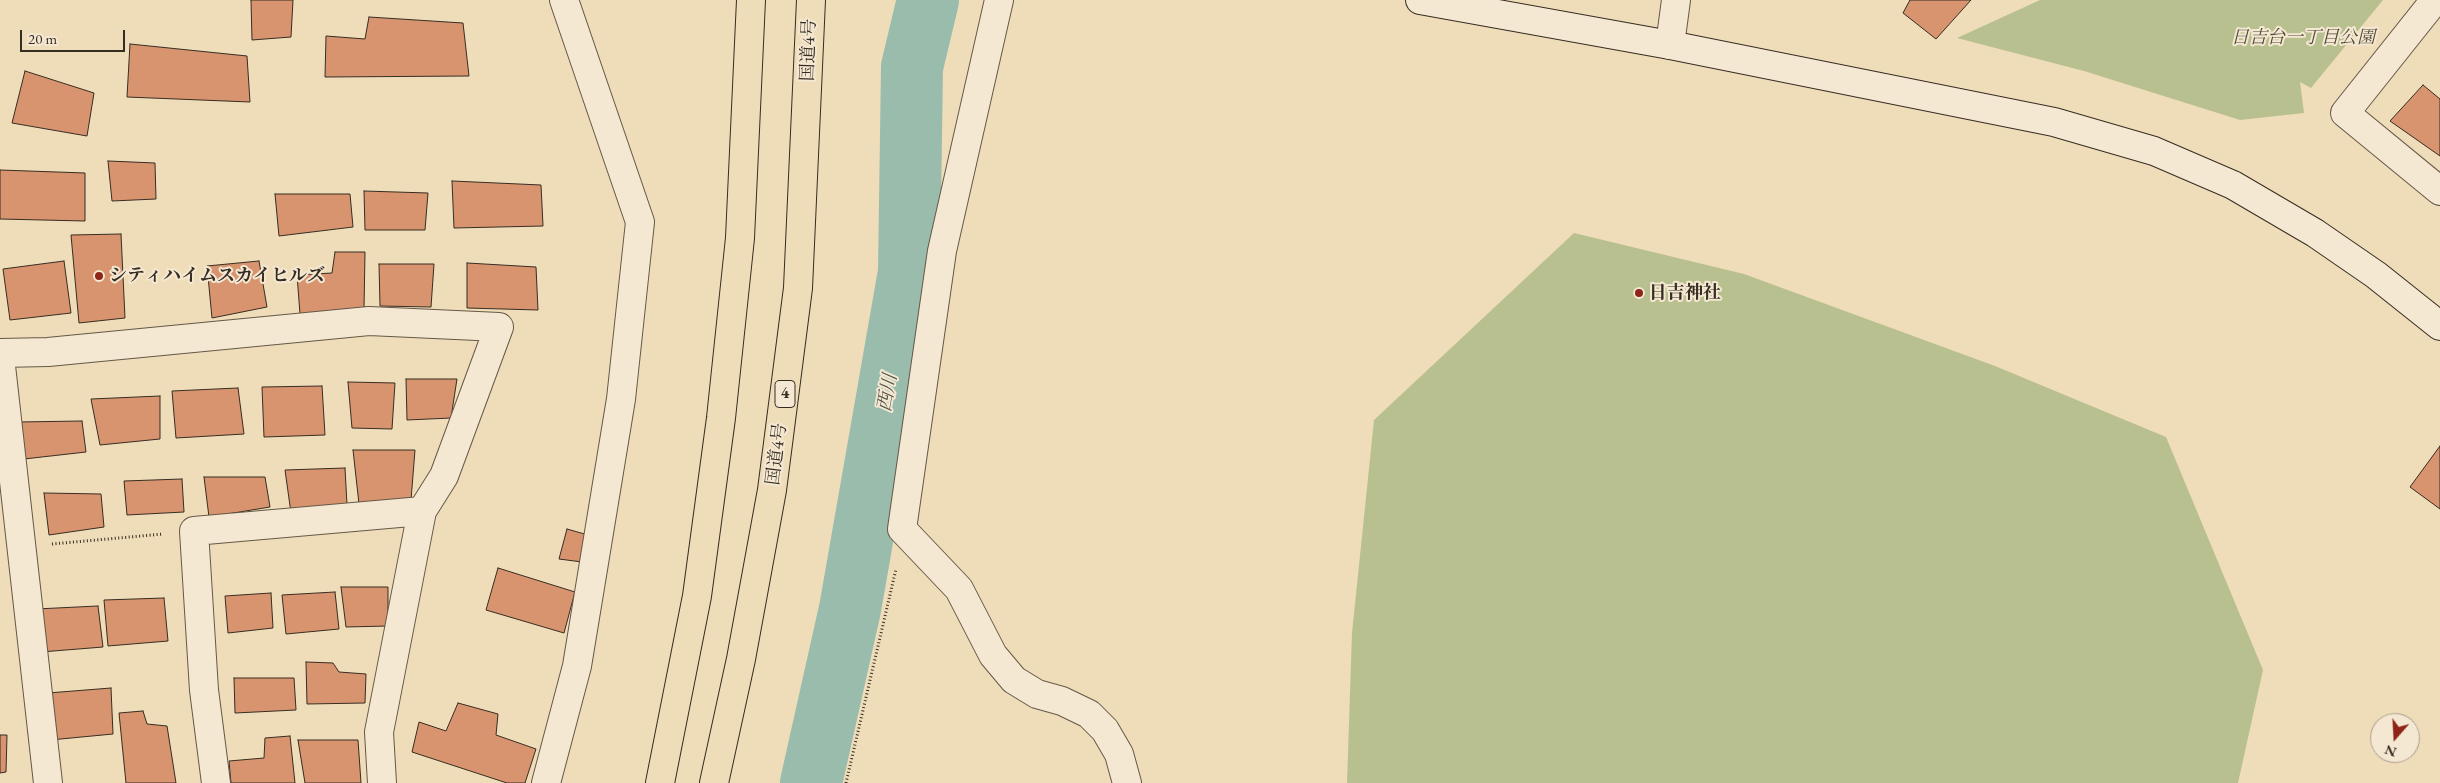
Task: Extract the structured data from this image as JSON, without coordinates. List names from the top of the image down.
{
  "streets": {
    "highway": ["国道4号", "4"]
  },
  "water": ["西川"],
  "parks": ["日吉台一丁目公園"],
  "places": ["シティハイムスカイヒルズ", "日吉神社"],
  "scale_bar": "20 m",
  "north": "bottom"
}
